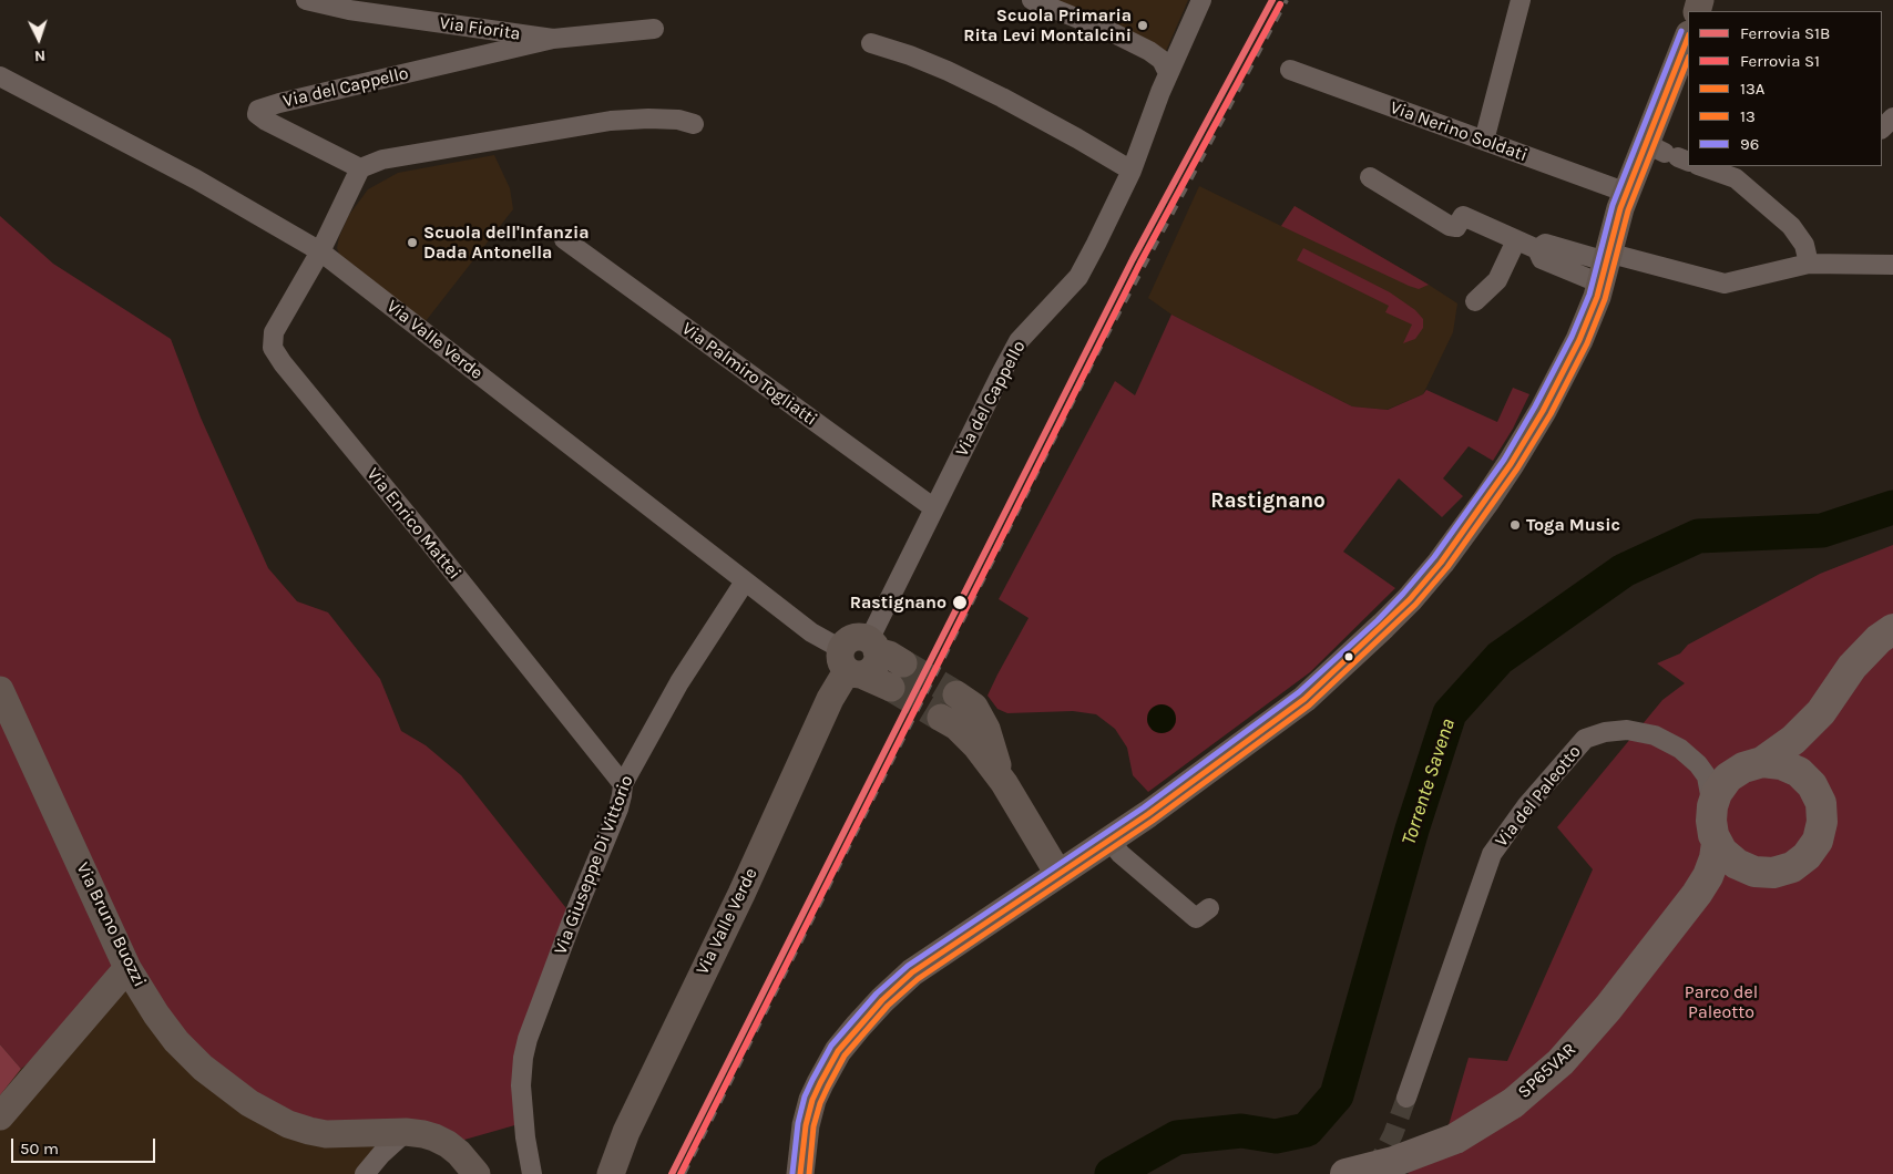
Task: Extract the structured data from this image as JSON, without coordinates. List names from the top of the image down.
{
  "streets": {
    "main road": ["SP65VAR"],
    "street": [
      "Via Fiorita",
      "Via del Cappello",
      "Via Nerino Soldati",
      "Via Valle Verde",
      "Via Palmiro Togliatti",
      "Via Enrico Mattei",
      "Via del Paleotto",
      "Via Giuseppe Di Vittorio",
      "Via Bruno Buozzi"
    ]
  },
  "crossings": [
    ["Via Fiorita", "Via del Cappello"],
    ["Via del Cappello", "Via Valle Verde"],
    ["Via del Cappello", "Via Palmiro Togliatti"],
    ["Via Valle Verde", "Via Enrico Mattei"],
    ["Via Valle Verde", "Via Giuseppe Di Vittorio"],
    ["Via Enrico Mattei", "Via Giuseppe Di Vittorio"]
  ],
  "districts": ["Rastignano"],
  "water": ["Torrente Savena"],
  "parks": ["Parco del Paleotto"],
  "places": [
    "Scuola Primaria Rita Levi Montalcini",
    "Scuola dell'Infanzia Dada Antonella",
    "Toga Music",
    "Rastignano"
  ],
  "lines": [
    "rail line S1B",
    "rail line S1",
    "transit line 96",
    "transit line 13A",
    "transit line 13"
  ],
  "legend": [
    "Ferrovia S1B",
    "Ferrovia S1",
    "13A",
    "13",
    "96"
  ],
  "scale_bar": "50 m",
  "north": "bottom"
}
